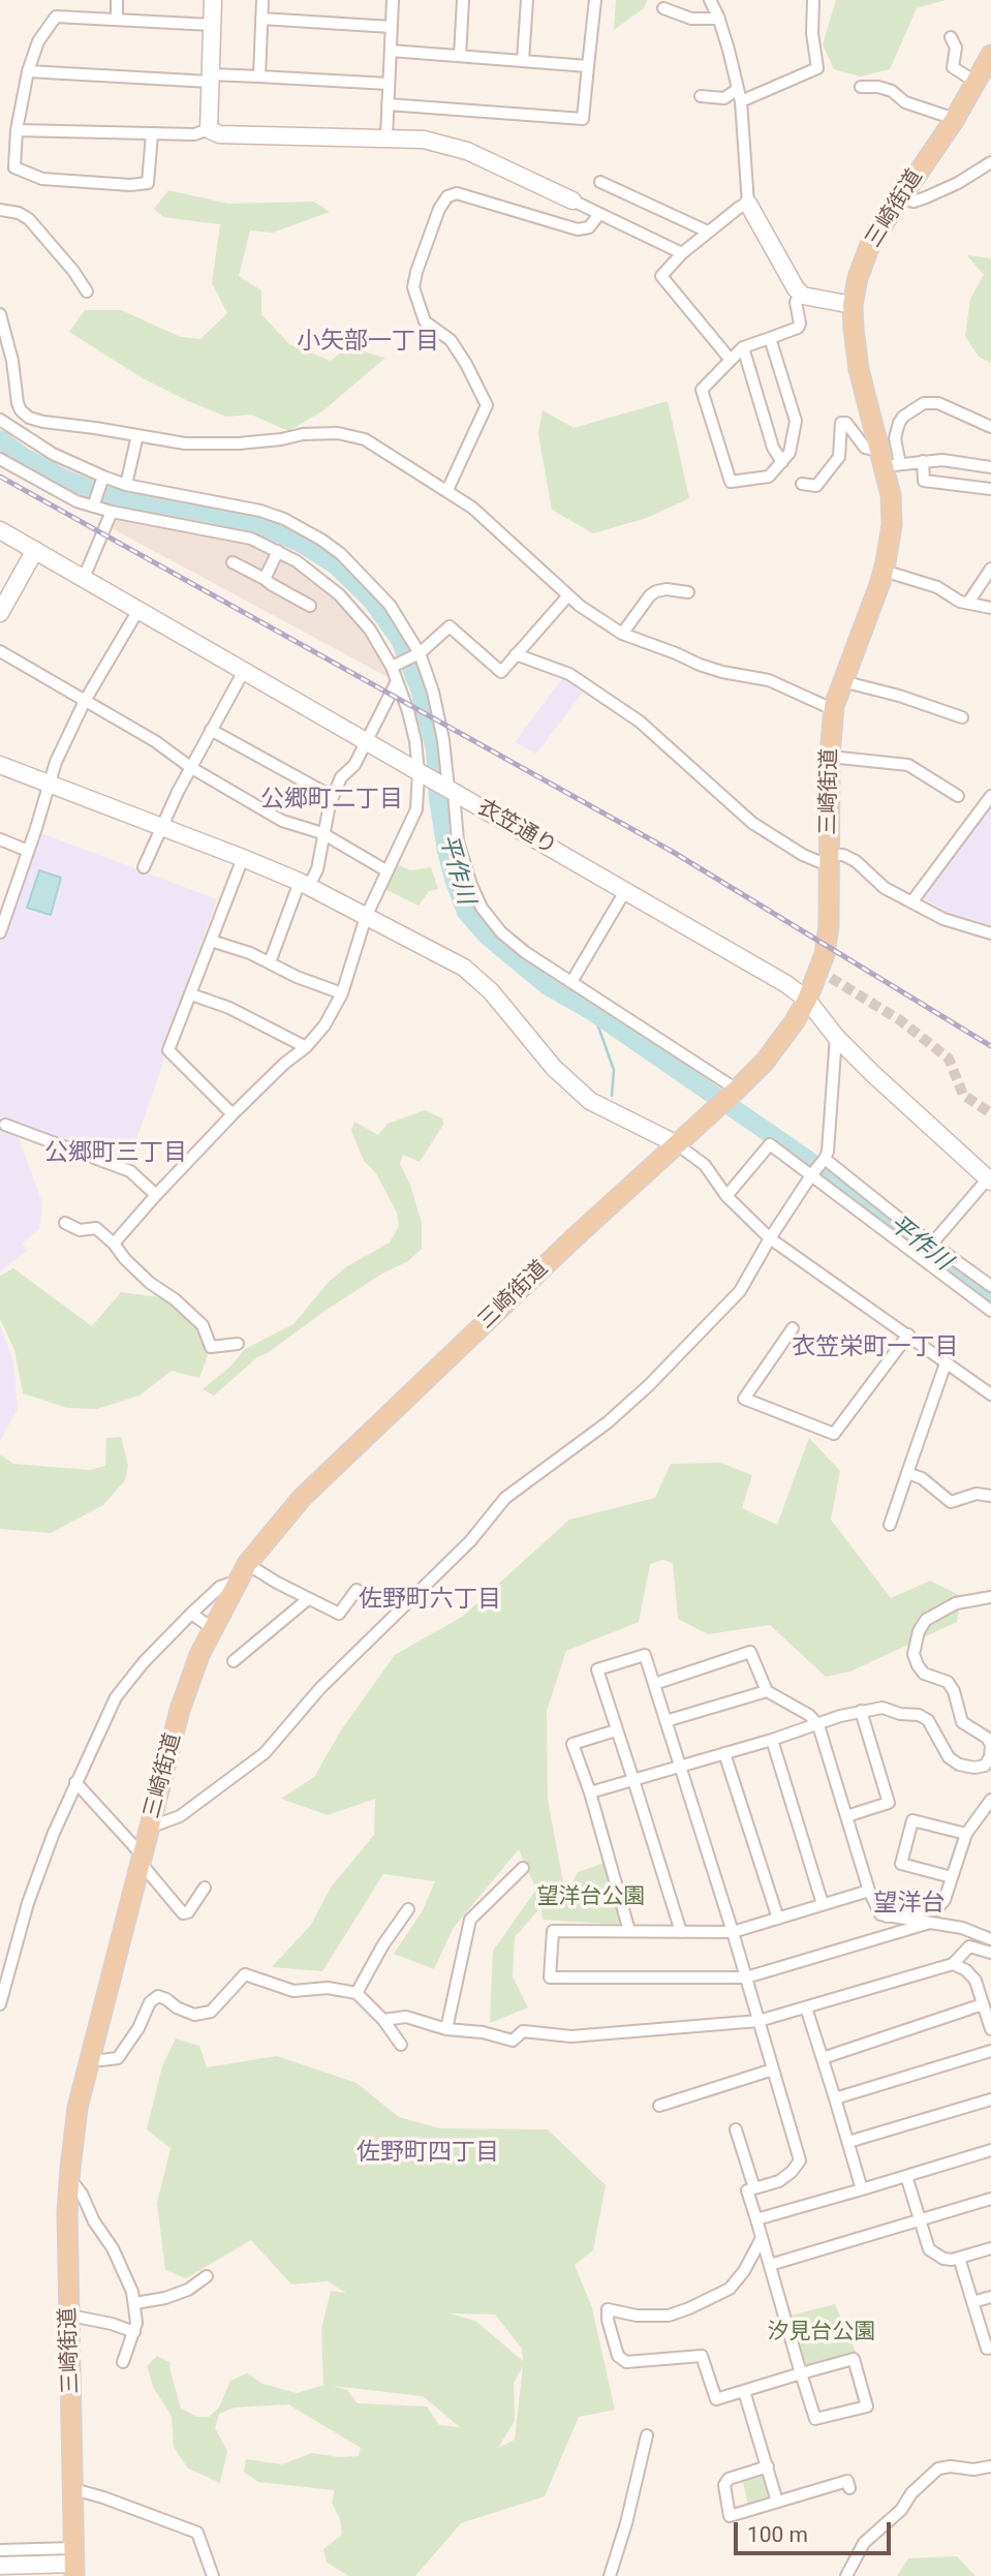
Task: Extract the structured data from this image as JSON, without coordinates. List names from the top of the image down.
{
  "streets": {
    "main road": ["三崎街道"],
    "street": ["衣笠通り"]
  },
  "crossings": [
    ["三崎街道", "衣笠通り"]
  ],
  "districts": [
    "小矢部一丁目",
    "公郷町二丁目",
    "公郷町三丁目",
    "衣笠栄町一丁目",
    "佐野町六丁目",
    "望洋台",
    "佐野町四丁目"
  ],
  "water": ["平作川"],
  "parks": ["望洋台公園", "汐見台公園"],
  "scale_bar": "100 m"
}
